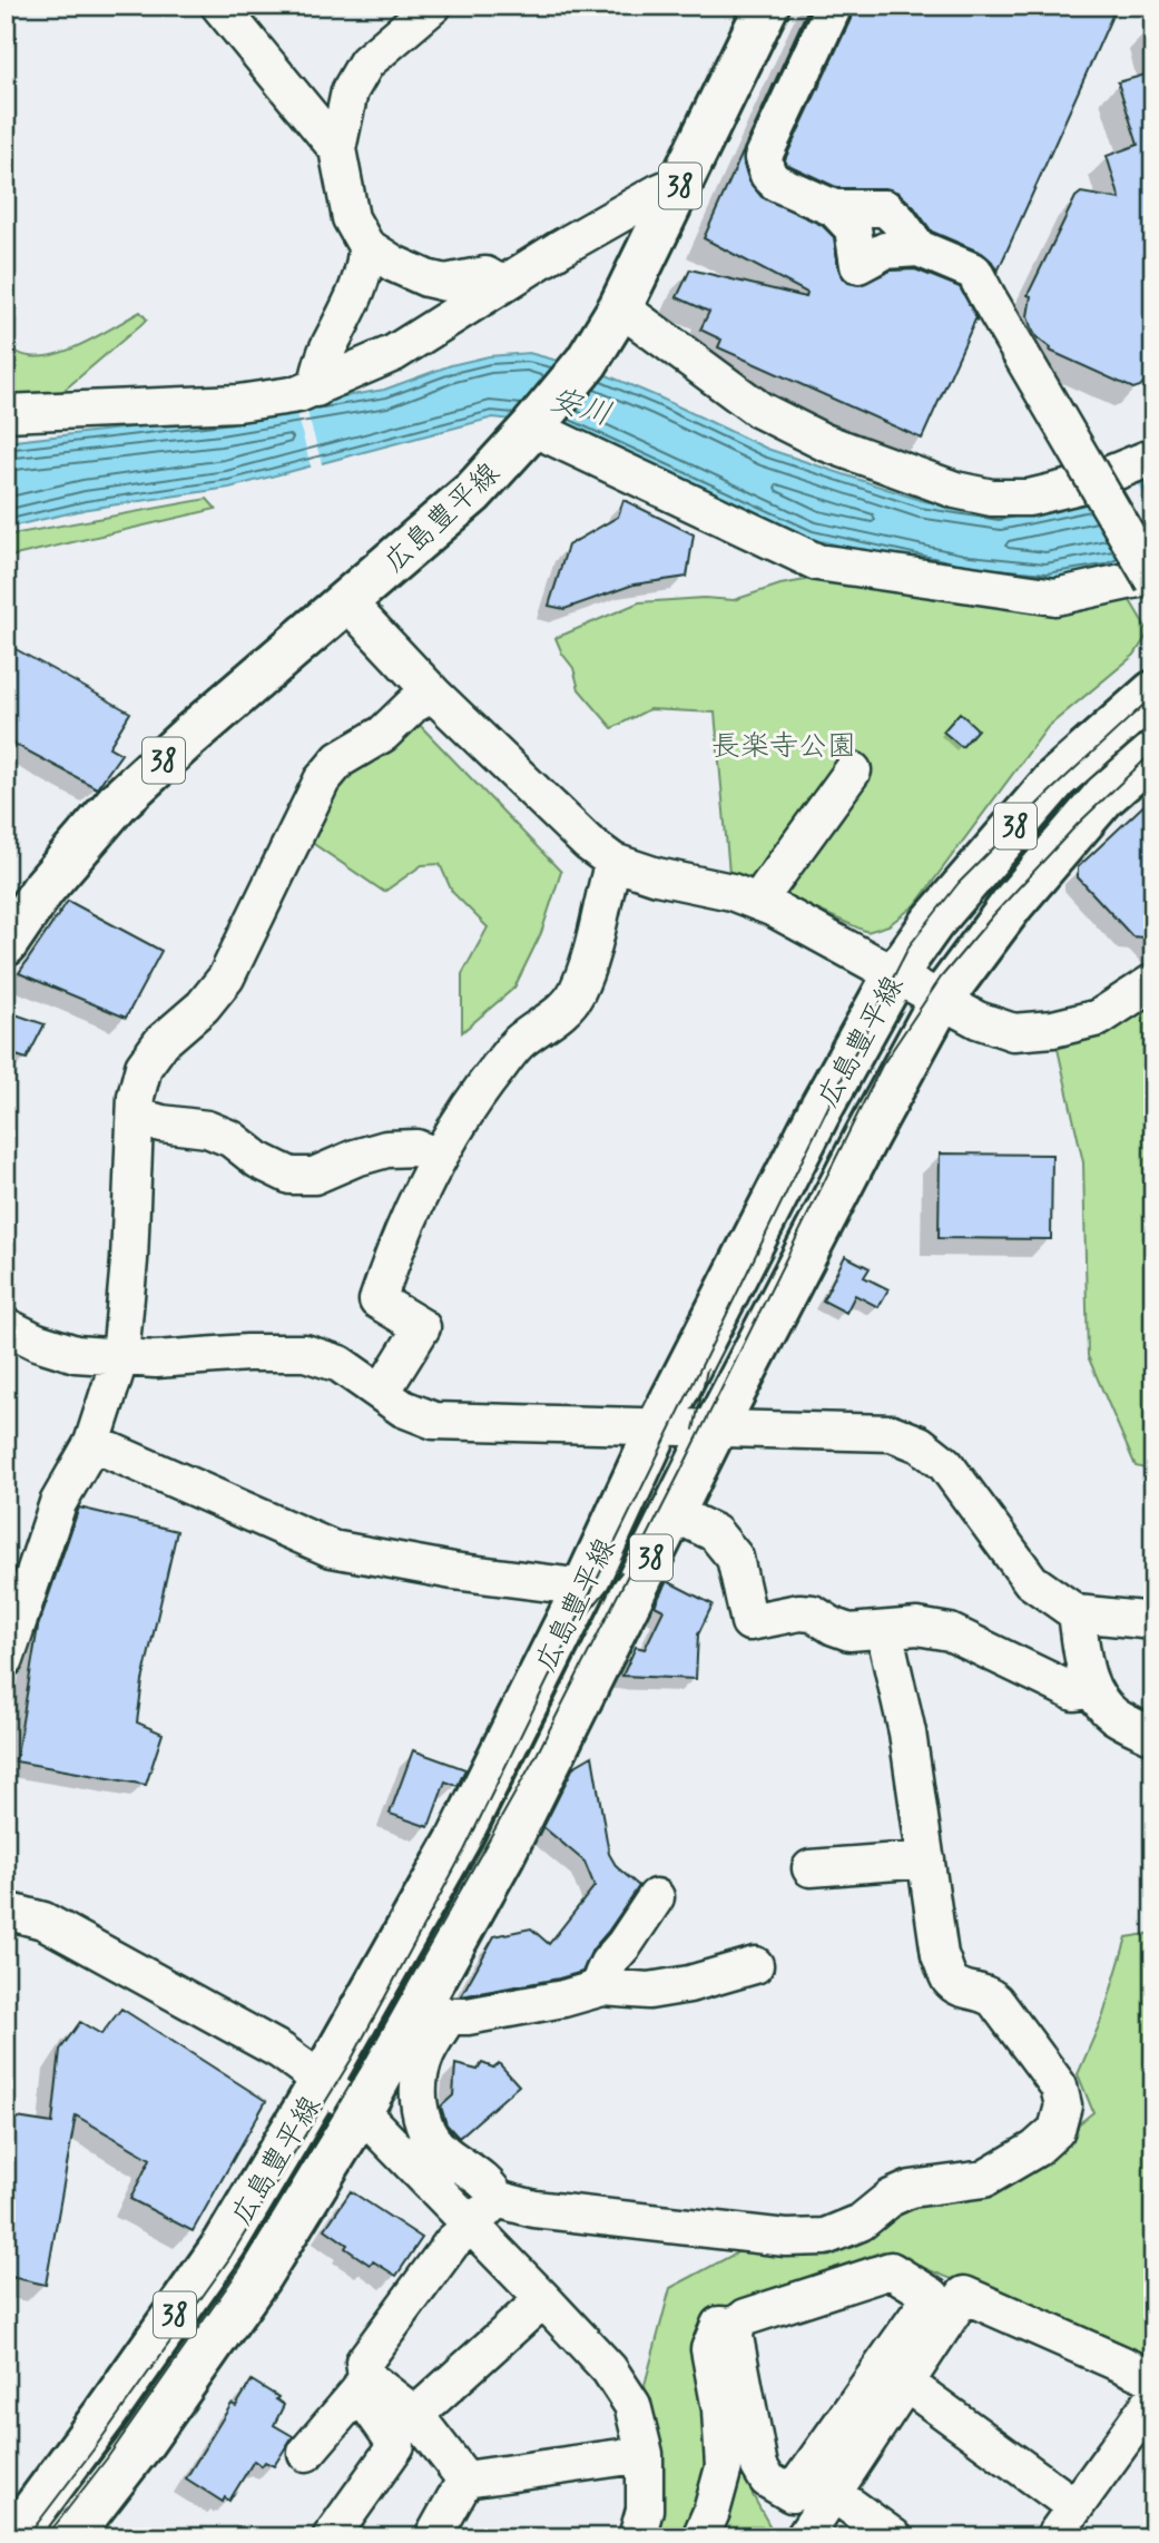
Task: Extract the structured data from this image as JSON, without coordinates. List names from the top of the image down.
{
  "streets": {
    "main road": ["38", "広島豊平線"]
  },
  "water": ["安川"],
  "parks": ["長楽寺公園"]
}
